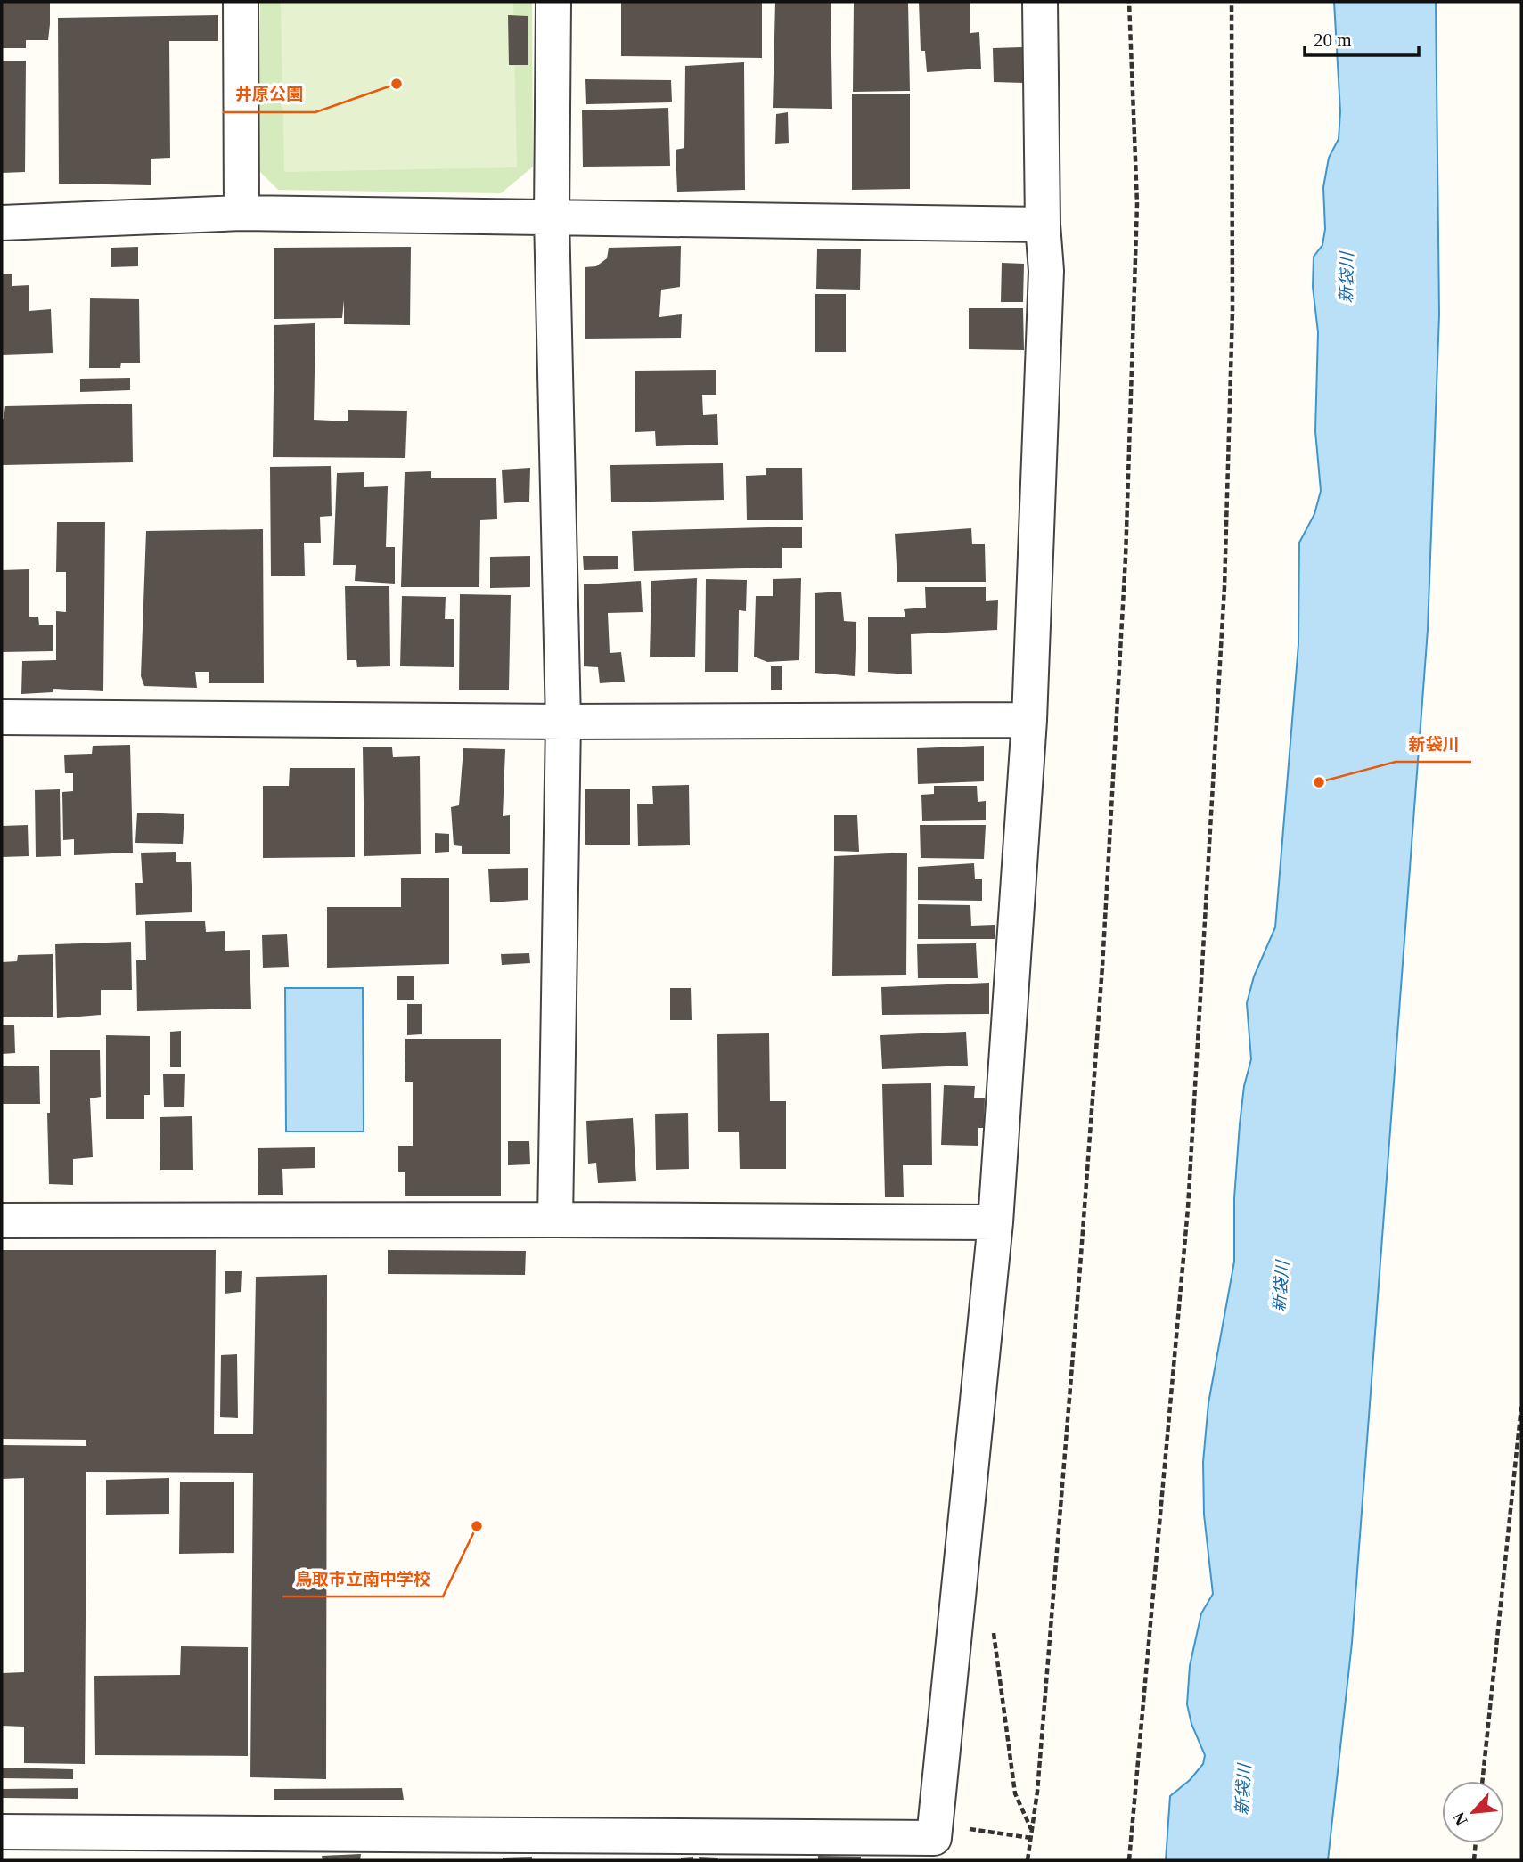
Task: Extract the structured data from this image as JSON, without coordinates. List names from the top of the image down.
{
  "water": ["新袋川"],
  "places": ["井原公園", "新袋川", "鳥取市立南中学校"],
  "scale_bar": "20 m",
  "north": "bottom left"
}
